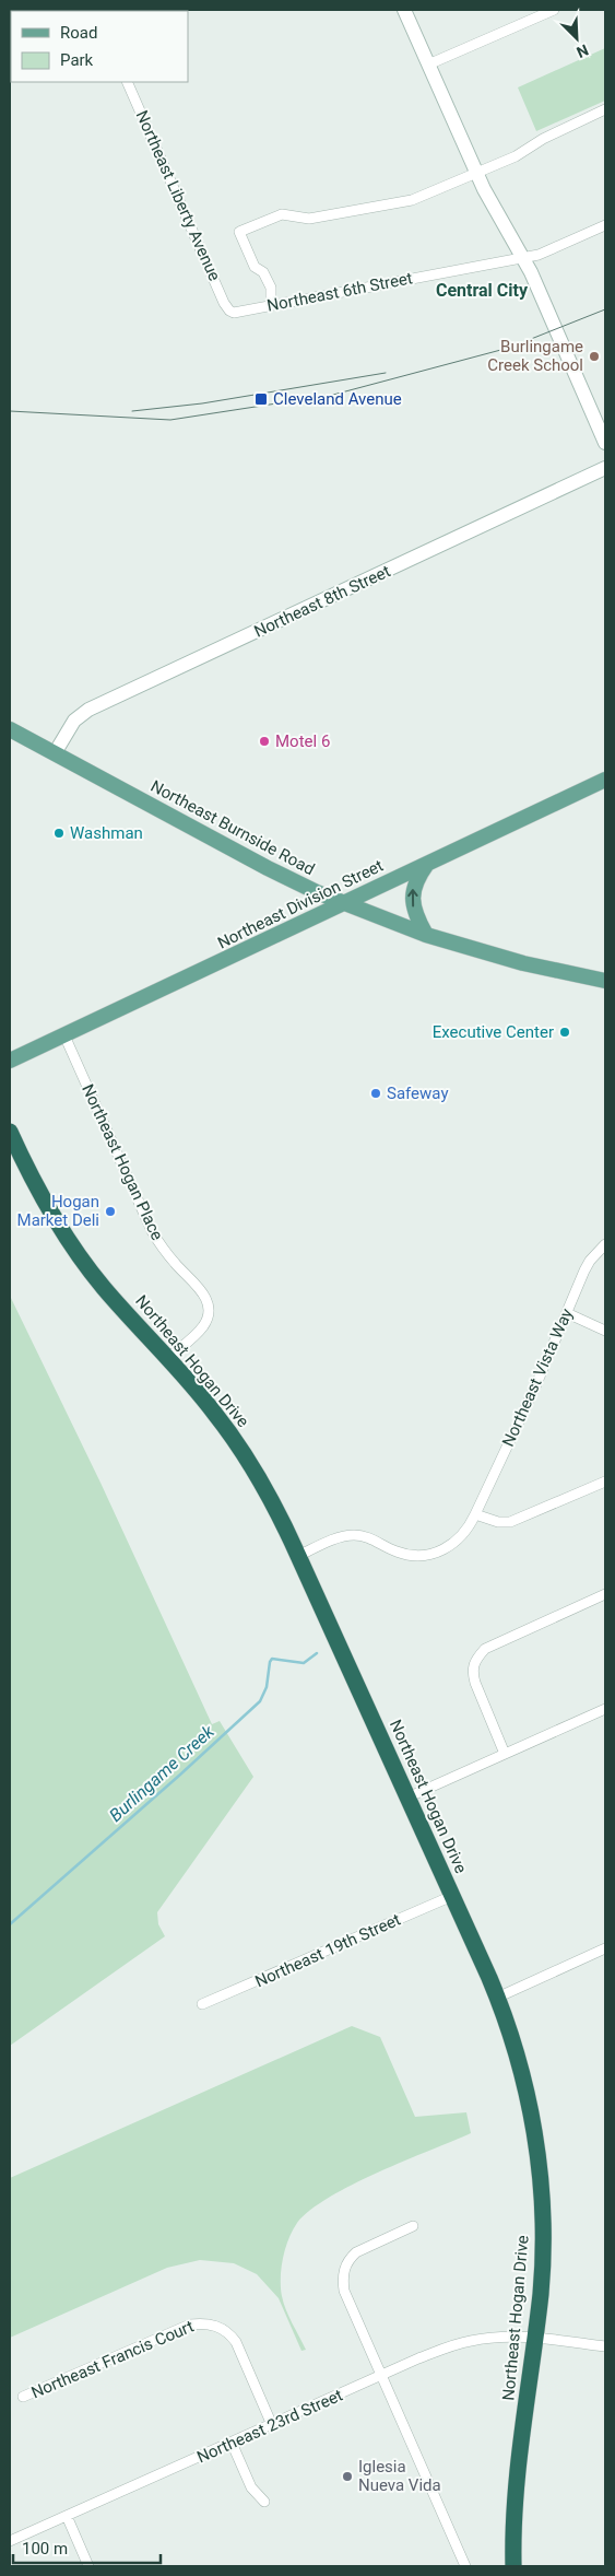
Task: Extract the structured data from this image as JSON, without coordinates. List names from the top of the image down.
{
  "streets": {
    "highway": ["Northeast Hogan Drive"],
    "main road": ["Northeast Burnside Road", "Northeast Division Street"],
    "street": [
      "Northeast Liberty Avenue",
      "Northeast 6th Street",
      "Northeast 8th Street",
      "Northeast Hogan Place",
      "Northeast Vista Way",
      "Northeast 19th Street",
      "Northeast Francis Court",
      "Northeast 23rd Street"
    ]
  },
  "crossings": [
    ["Northeast Liberty Avenue", "Northeast 6th Street"],
    ["Northeast 8th Street", "Northeast Burnside Road"],
    ["Northeast Burnside Road", "Northeast Division Street"],
    ["Northeast Division Street", "Northeast Hogan Place"],
    ["Northeast Hogan Place", "Northeast Hogan Drive"],
    ["Northeast Hogan Drive", "Northeast Vista Way"],
    ["Northeast Hogan Drive", "Northeast 19th Street"],
    ["Northeast Hogan Drive", "Northeast 23rd Street"],
    ["Northeast Francis Court", "Northeast 23rd Street"]
  ],
  "districts": ["Central City"],
  "water": ["Burlingame Creek"],
  "places": {
    "other": [
      "Burlingame Creek School",
      "Motel 6",
      "Washman",
      "Executive Center",
      "Safeway",
      "Hogan Market Deli",
      "Iglesia Nueva Vida"
    ],
    "transit": ["Cleveland Avenue"]
  },
  "legend": ["Road", "Park"],
  "scale_bar": "100 m",
  "north": "bottom right"
}
